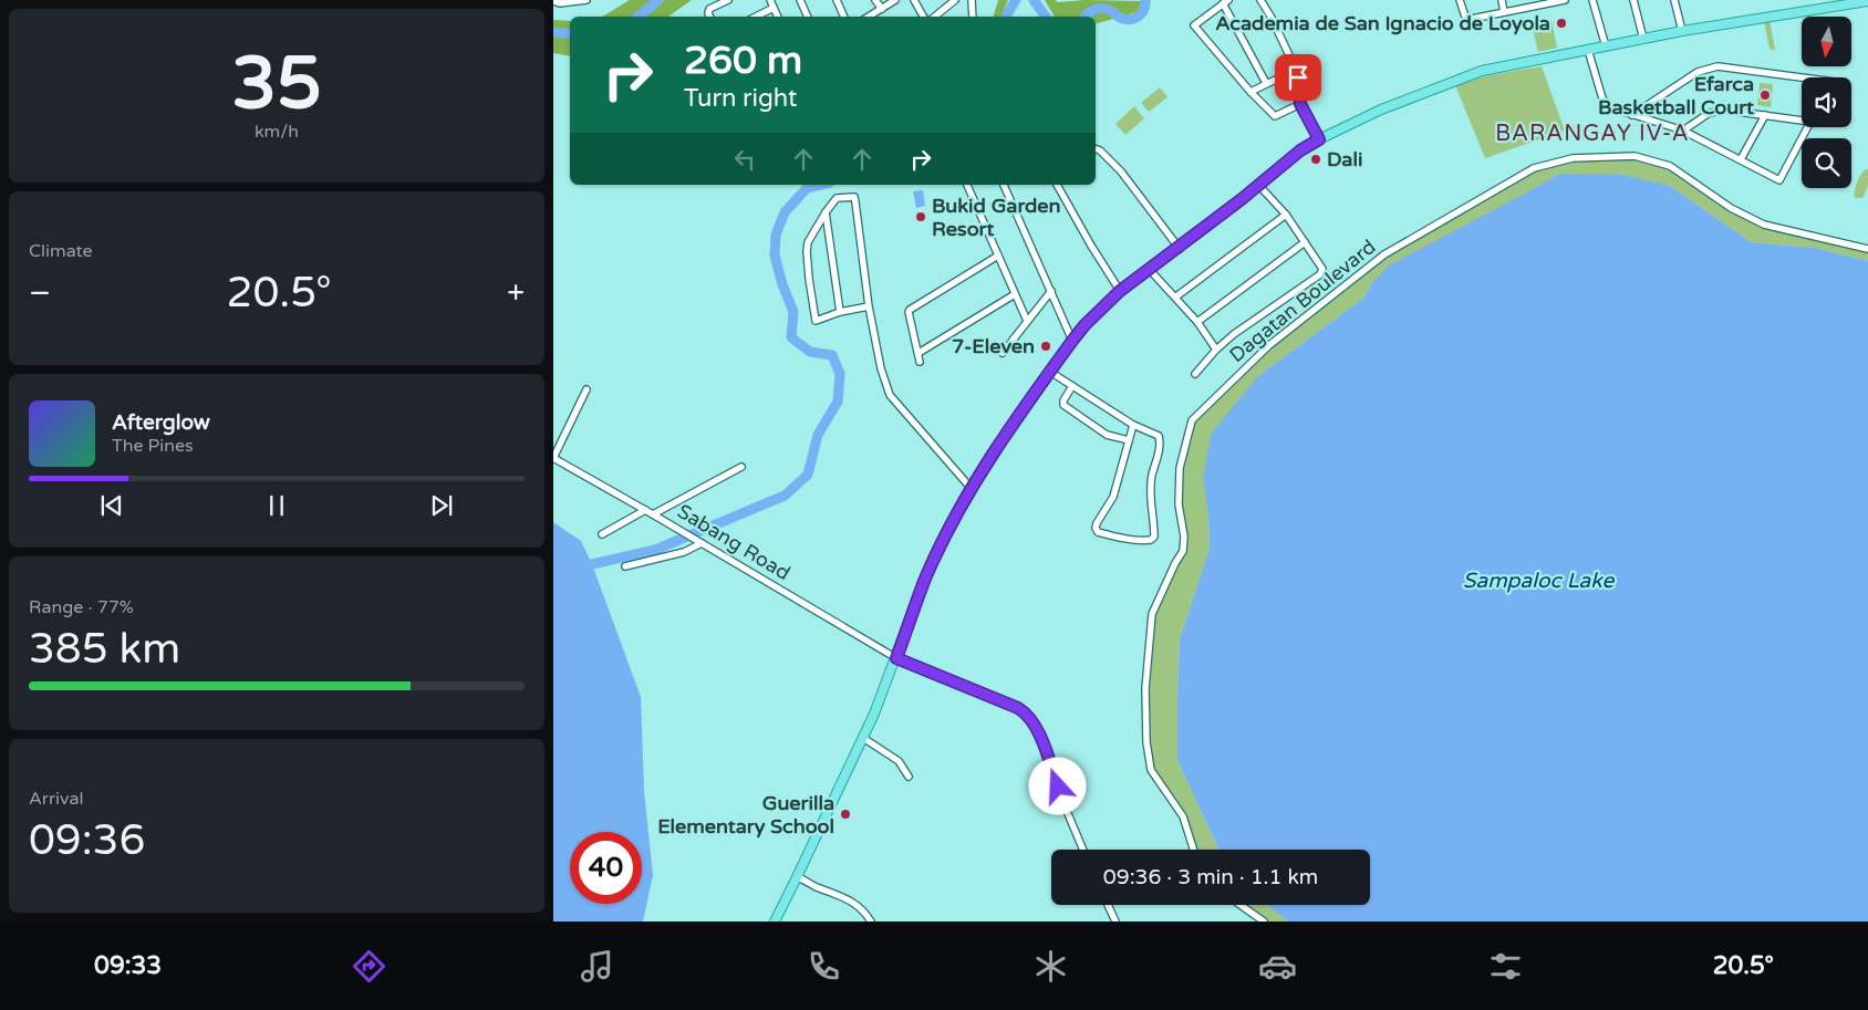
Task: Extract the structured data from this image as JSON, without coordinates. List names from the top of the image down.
{
  "streets": {
    "street": ["Dagatan Boulevard", "Sabang Road"]
  },
  "districts": ["BARANGAY IV-A"],
  "water": ["Sampaloc Lake"],
  "places": [
    "Academia de San Ignacio de Loyola",
    "Efarca Basketball Court",
    "Dali",
    "Bukid Garden Resort",
    "7-Eleven",
    "Guerilla Elementary School"
  ],
  "north": "bottom",
  "page": {
    "tile": [
      ["35", "km/h"],
      "Climate",
      ["Range · 77%", "385 km"],
      ["Arrival", "09:36"]
    ],
    "turn": ["260 m", "Turn right"],
    "heat": ["−", "20.5°", "+"],
    "song": ["Afterglow", "The Pines"],
    "limit": "40",
    "trip": "09:36 · 3 min · 1.1 km",
    "tabs": ["09:33", "20.5°"]
  }
}
